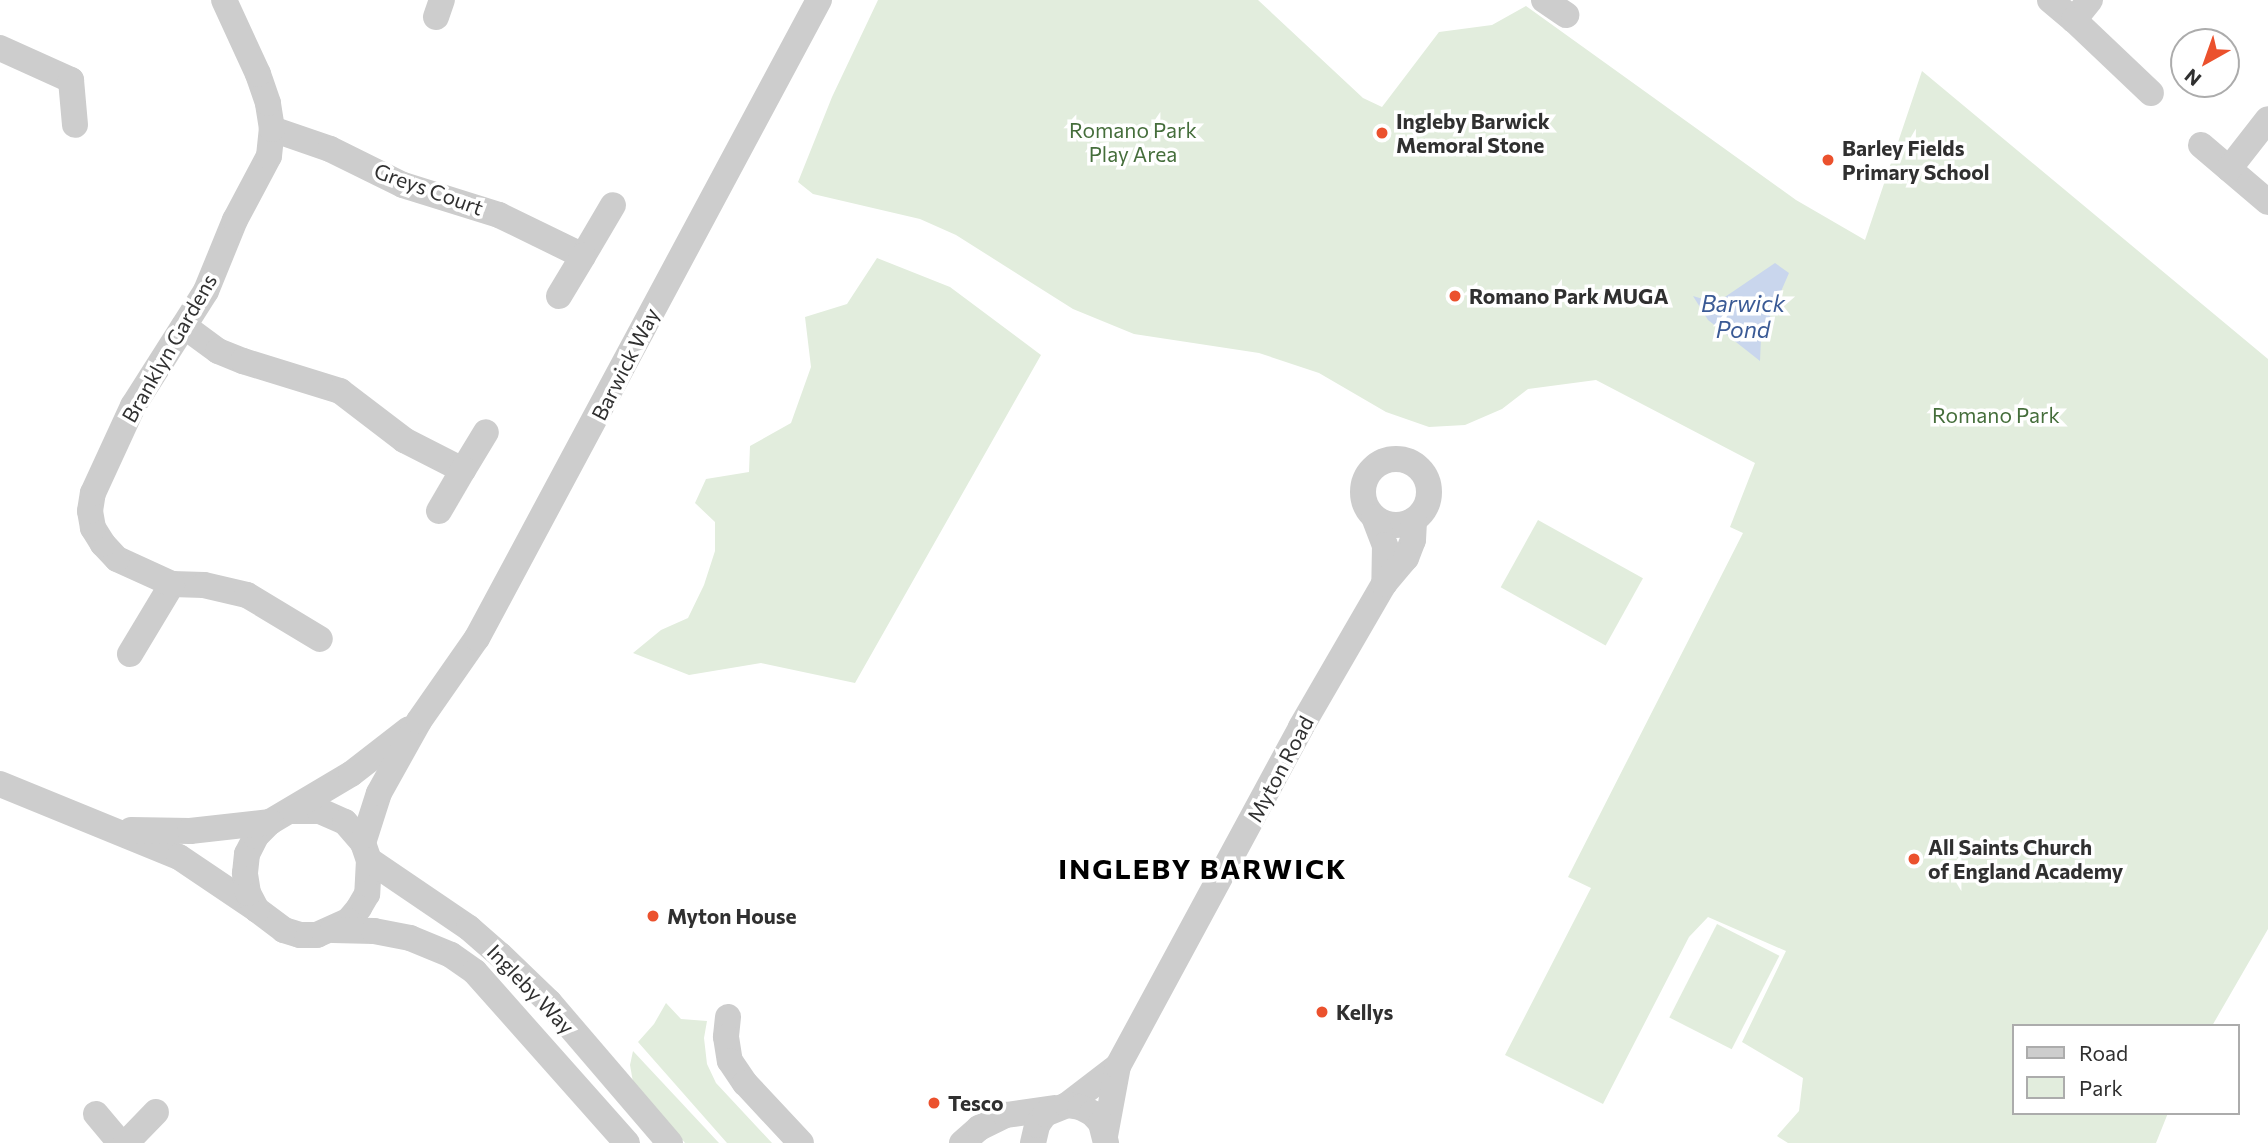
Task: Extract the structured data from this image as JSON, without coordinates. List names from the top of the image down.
{
  "streets": {
    "street": [
      "Greys Court",
      "Branklyn Gardens",
      "Barwick Way",
      "Myton Road",
      "Ingleby Way"
    ]
  },
  "crossings": [
    ["Greys Court", "Branklyn Gardens"],
    ["Barwick Way", "Ingleby Way"]
  ],
  "districts": ["INGLEBY BARWICK"],
  "water": ["Barwick Pond"],
  "parks": ["Romano Park Play Area", "Romano Park"],
  "places": [
    "Ingleby Barwick Memoral Stone",
    "Barley Fields Primary School",
    "Romano Park MUGA",
    "All Saints Church of England Academy",
    "Myton House",
    "Kellys",
    "Tesco"
  ],
  "legend": ["Road", "Park"],
  "north": "bottom left"
}
